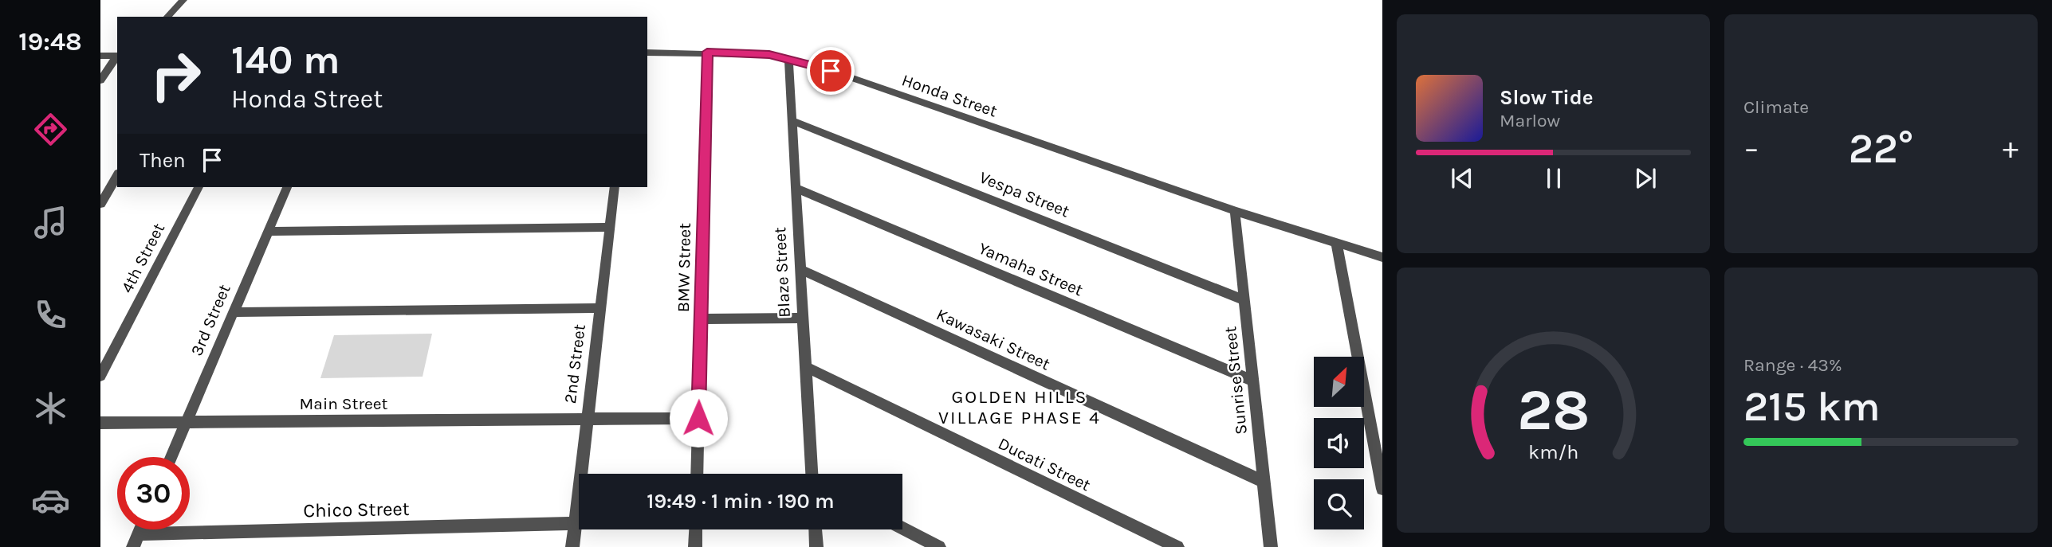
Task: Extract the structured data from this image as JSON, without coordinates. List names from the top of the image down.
{
  "streets": {
    "street": [
      "Honda Street",
      "Vespa Street",
      "4th Street",
      "BMW Street",
      "Yamaha Street",
      "Blaze Street",
      "3rd Street",
      "Kawasaki Street",
      "2nd Street",
      "Sunrise Street",
      "Main Street",
      "Ducati Street",
      "Chico Street"
    ]
  },
  "crossings": [
    ["Honda Street", "BMW Street"],
    ["Honda Street", "Blaze Street"],
    ["Honda Street", "Sunrise Street"],
    ["Vespa Street", "Blaze Street"],
    ["Vespa Street", "Sunrise Street"],
    ["BMW Street", "Main Street"],
    ["Yamaha Street", "Blaze Street"],
    ["Yamaha Street", "Sunrise Street"],
    ["Blaze Street", "Kawasaki Street"],
    ["Blaze Street", "Ducati Street"],
    ["3rd Street", "Main Street"],
    ["Kawasaki Street", "Sunrise Street"],
    ["2nd Street", "Main Street"],
    ["2nd Street", "Chico Street"]
  ],
  "districts": ["GOLDEN HILLS VILLAGE PHASE 4"],
  "north": "top right",
  "page": {
    "tabs": "19:48",
    "tile": [
      "Climate",
      ["Range · 43%", "215 km"]
    ],
    "turn": ["140 m", "Honda Street"],
    "song": ["Slow Tide", "Marlow"],
    "heat": ["−", "22°", "+"],
    "then": "Then",
    "limit": "30",
    "trip": "19:49 · 1 min · 190 m",
    "gauge": ["28", "km/h"]
  }
}
